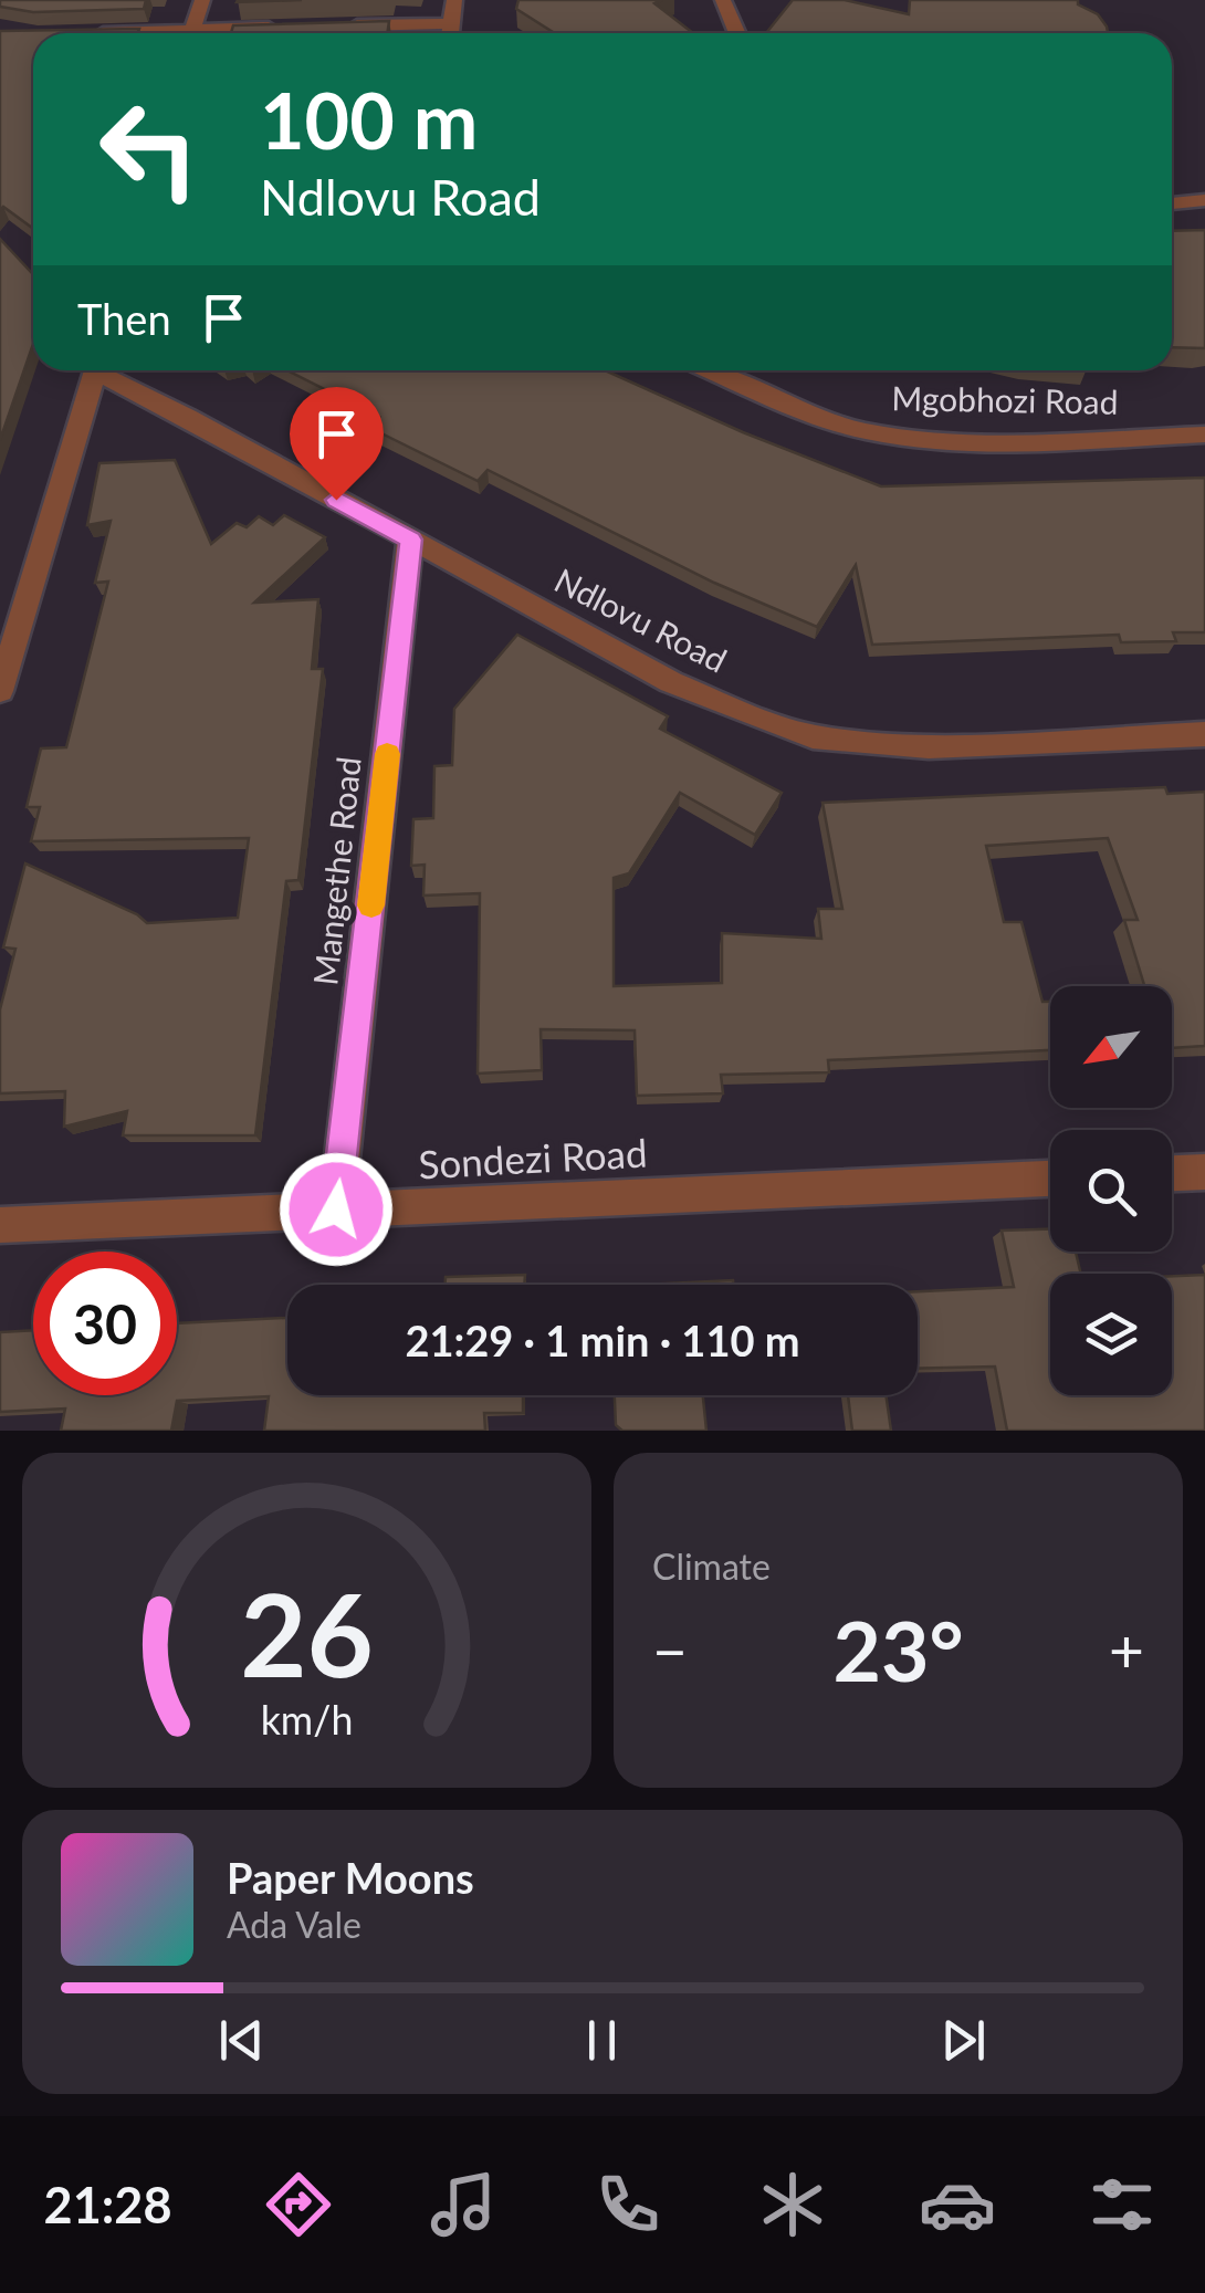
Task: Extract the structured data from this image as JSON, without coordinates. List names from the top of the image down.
{
  "streets": {
    "street": [
      "Mgobhozi Road",
      "Ndlovu Road",
      "Mangethe Road",
      "Sondezi Road"
    ]
  },
  "crossings": [
    ["Ndlovu Road", "Mangethe Road"],
    ["Mangethe Road", "Sondezi Road"]
  ],
  "north": "bottom left",
  "page": {
    "turn": ["100 m", "Ndlovu Road"],
    "then": "Then",
    "limit": "30",
    "trip": "21:29 · 1 min · 110 m",
    "tile": "Climate",
    "heat": ["−", "23°", "+"],
    "song": ["Paper Moons", "Ada Vale"],
    "tabs": "21:28",
    "gauge": ["26", "km/h"]
  }
}
